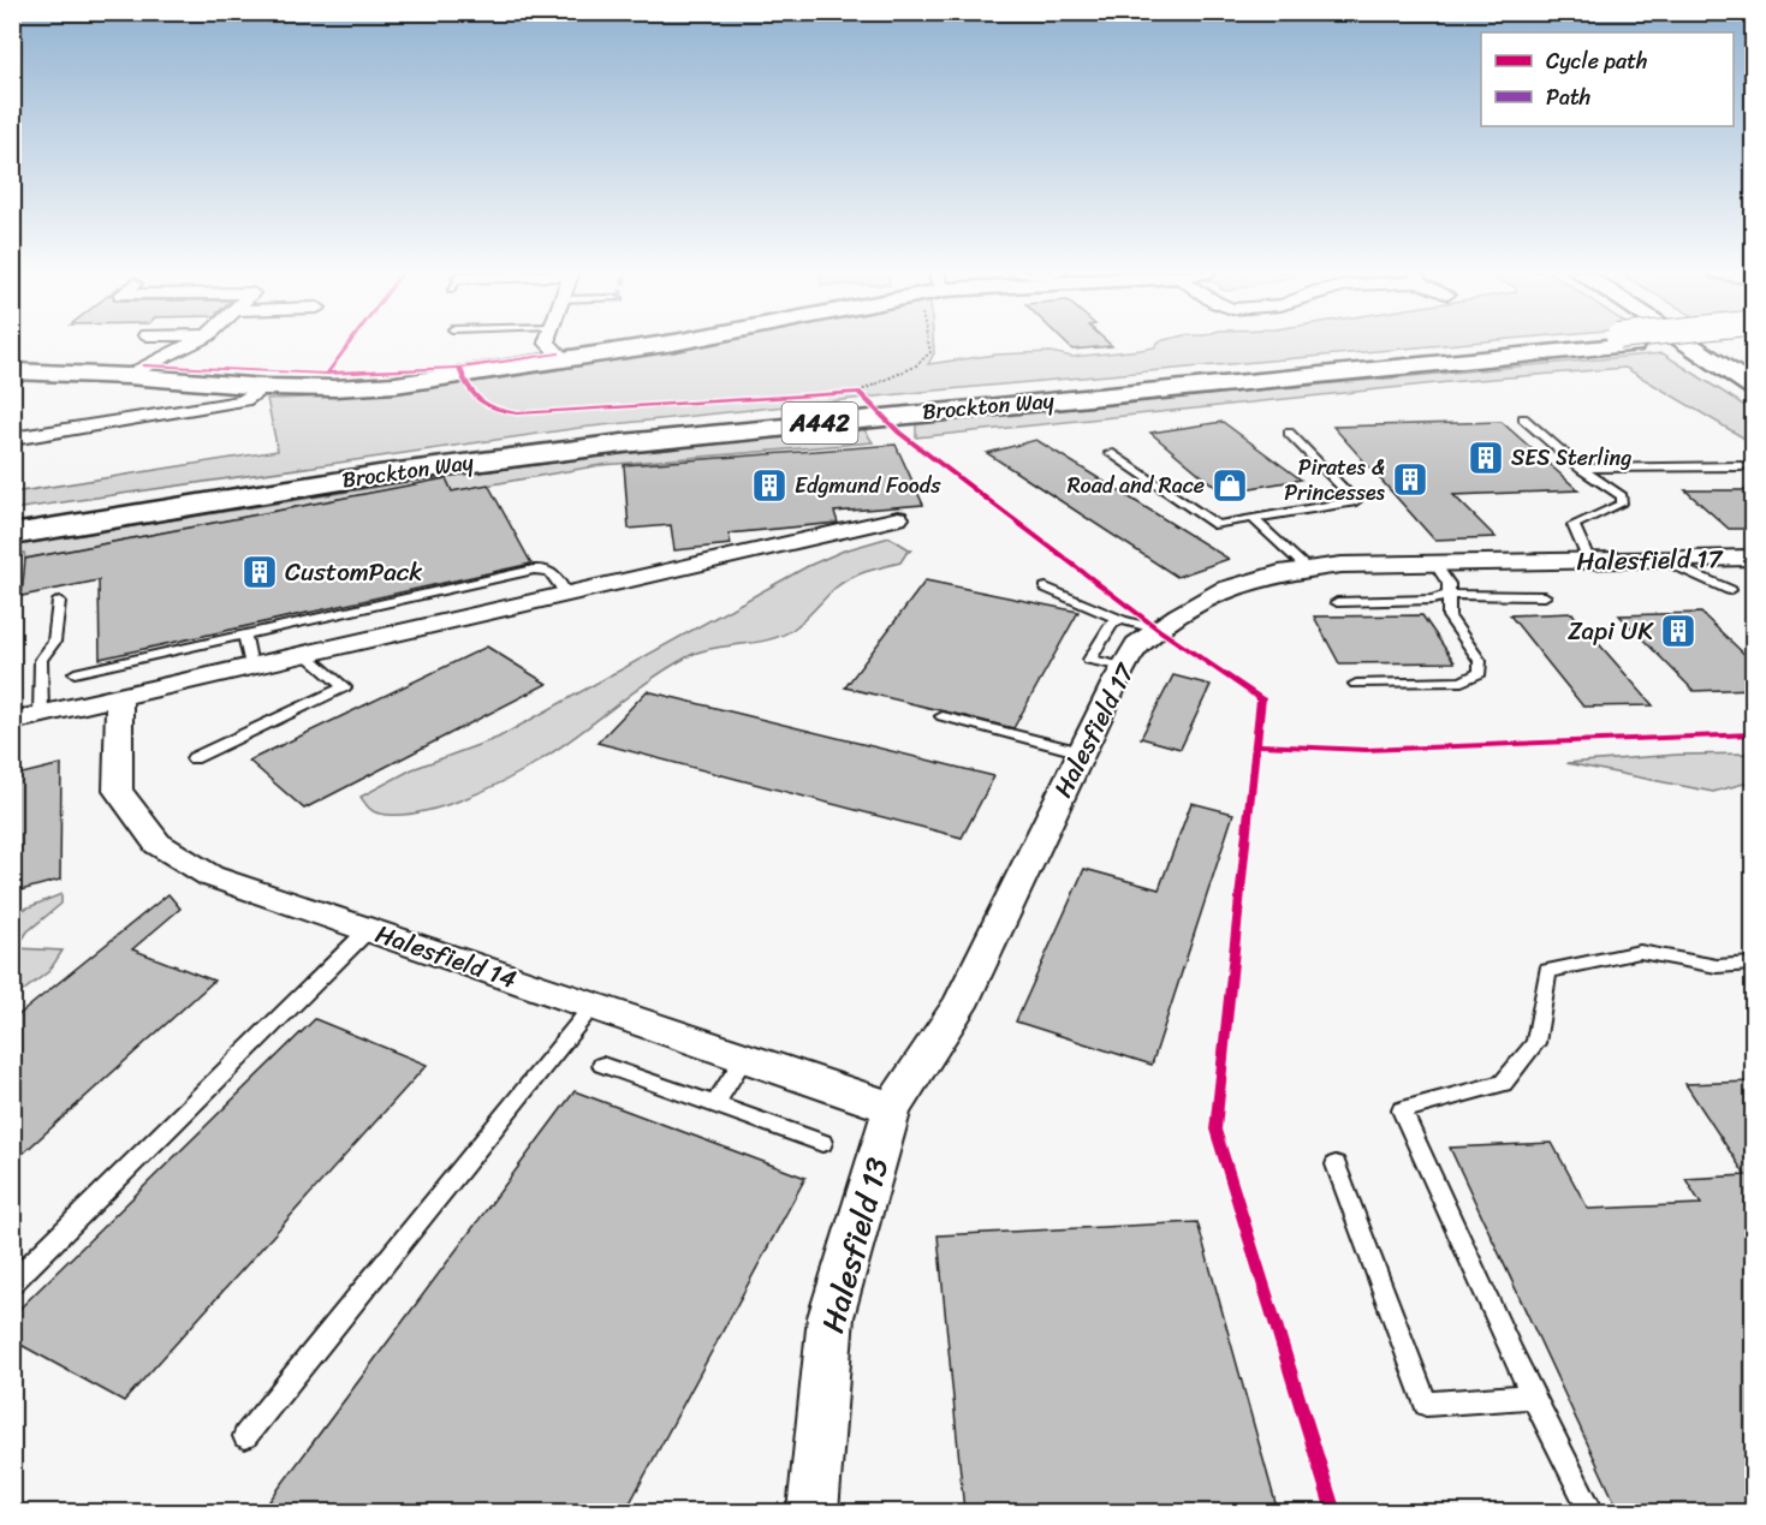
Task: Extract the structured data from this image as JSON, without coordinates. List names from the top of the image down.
{
  "streets": {
    "main road": ["Brockton Way", "A442"],
    "street": ["Halesfield 17", "Halesfield 14", "Halesfield 13"]
  },
  "crossings": [
    ["Halesfield 17", "Halesfield 14"],
    ["Halesfield 17", "Halesfield 13"],
    ["Halesfield 14", "Halesfield 13"]
  ],
  "places": {
    "building": [
      "SES Sterling",
      "Pirates & Princesses",
      "Edgmund Foods",
      "CustomPack",
      "Zapi UK"
    ],
    "shop": ["Road and Race"]
  },
  "legend": ["Cycle path", "Path"]
}
